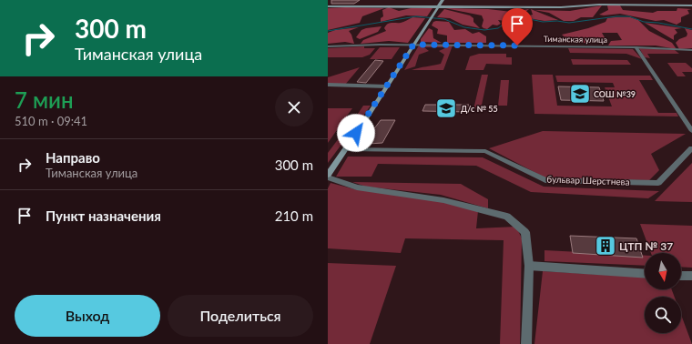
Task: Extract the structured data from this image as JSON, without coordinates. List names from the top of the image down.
{
  "streets": {
    "street": ["Тиманская улица", "бульвар Шерстнева"]
  },
  "places": {
    "school or university": ["СОШ №39", "Д/с № 55"],
    "building": ["ЦТП № 37"]
  },
  "north": "bottom",
  "page": {
    "turn": ["300 m", "Тиманская улица"],
    "heading": ["7 мин", "510 m · 09:41"],
    "list": [
      {
        "name": "Направо",
        "note": "Тиманская улица",
        "value": "300 m"
      },
      {
        "name": "Пункт назначения",
        "value": "210 m"
      }
    ],
    "buttons": ["Выход", "Поделиться"]
  }
}
